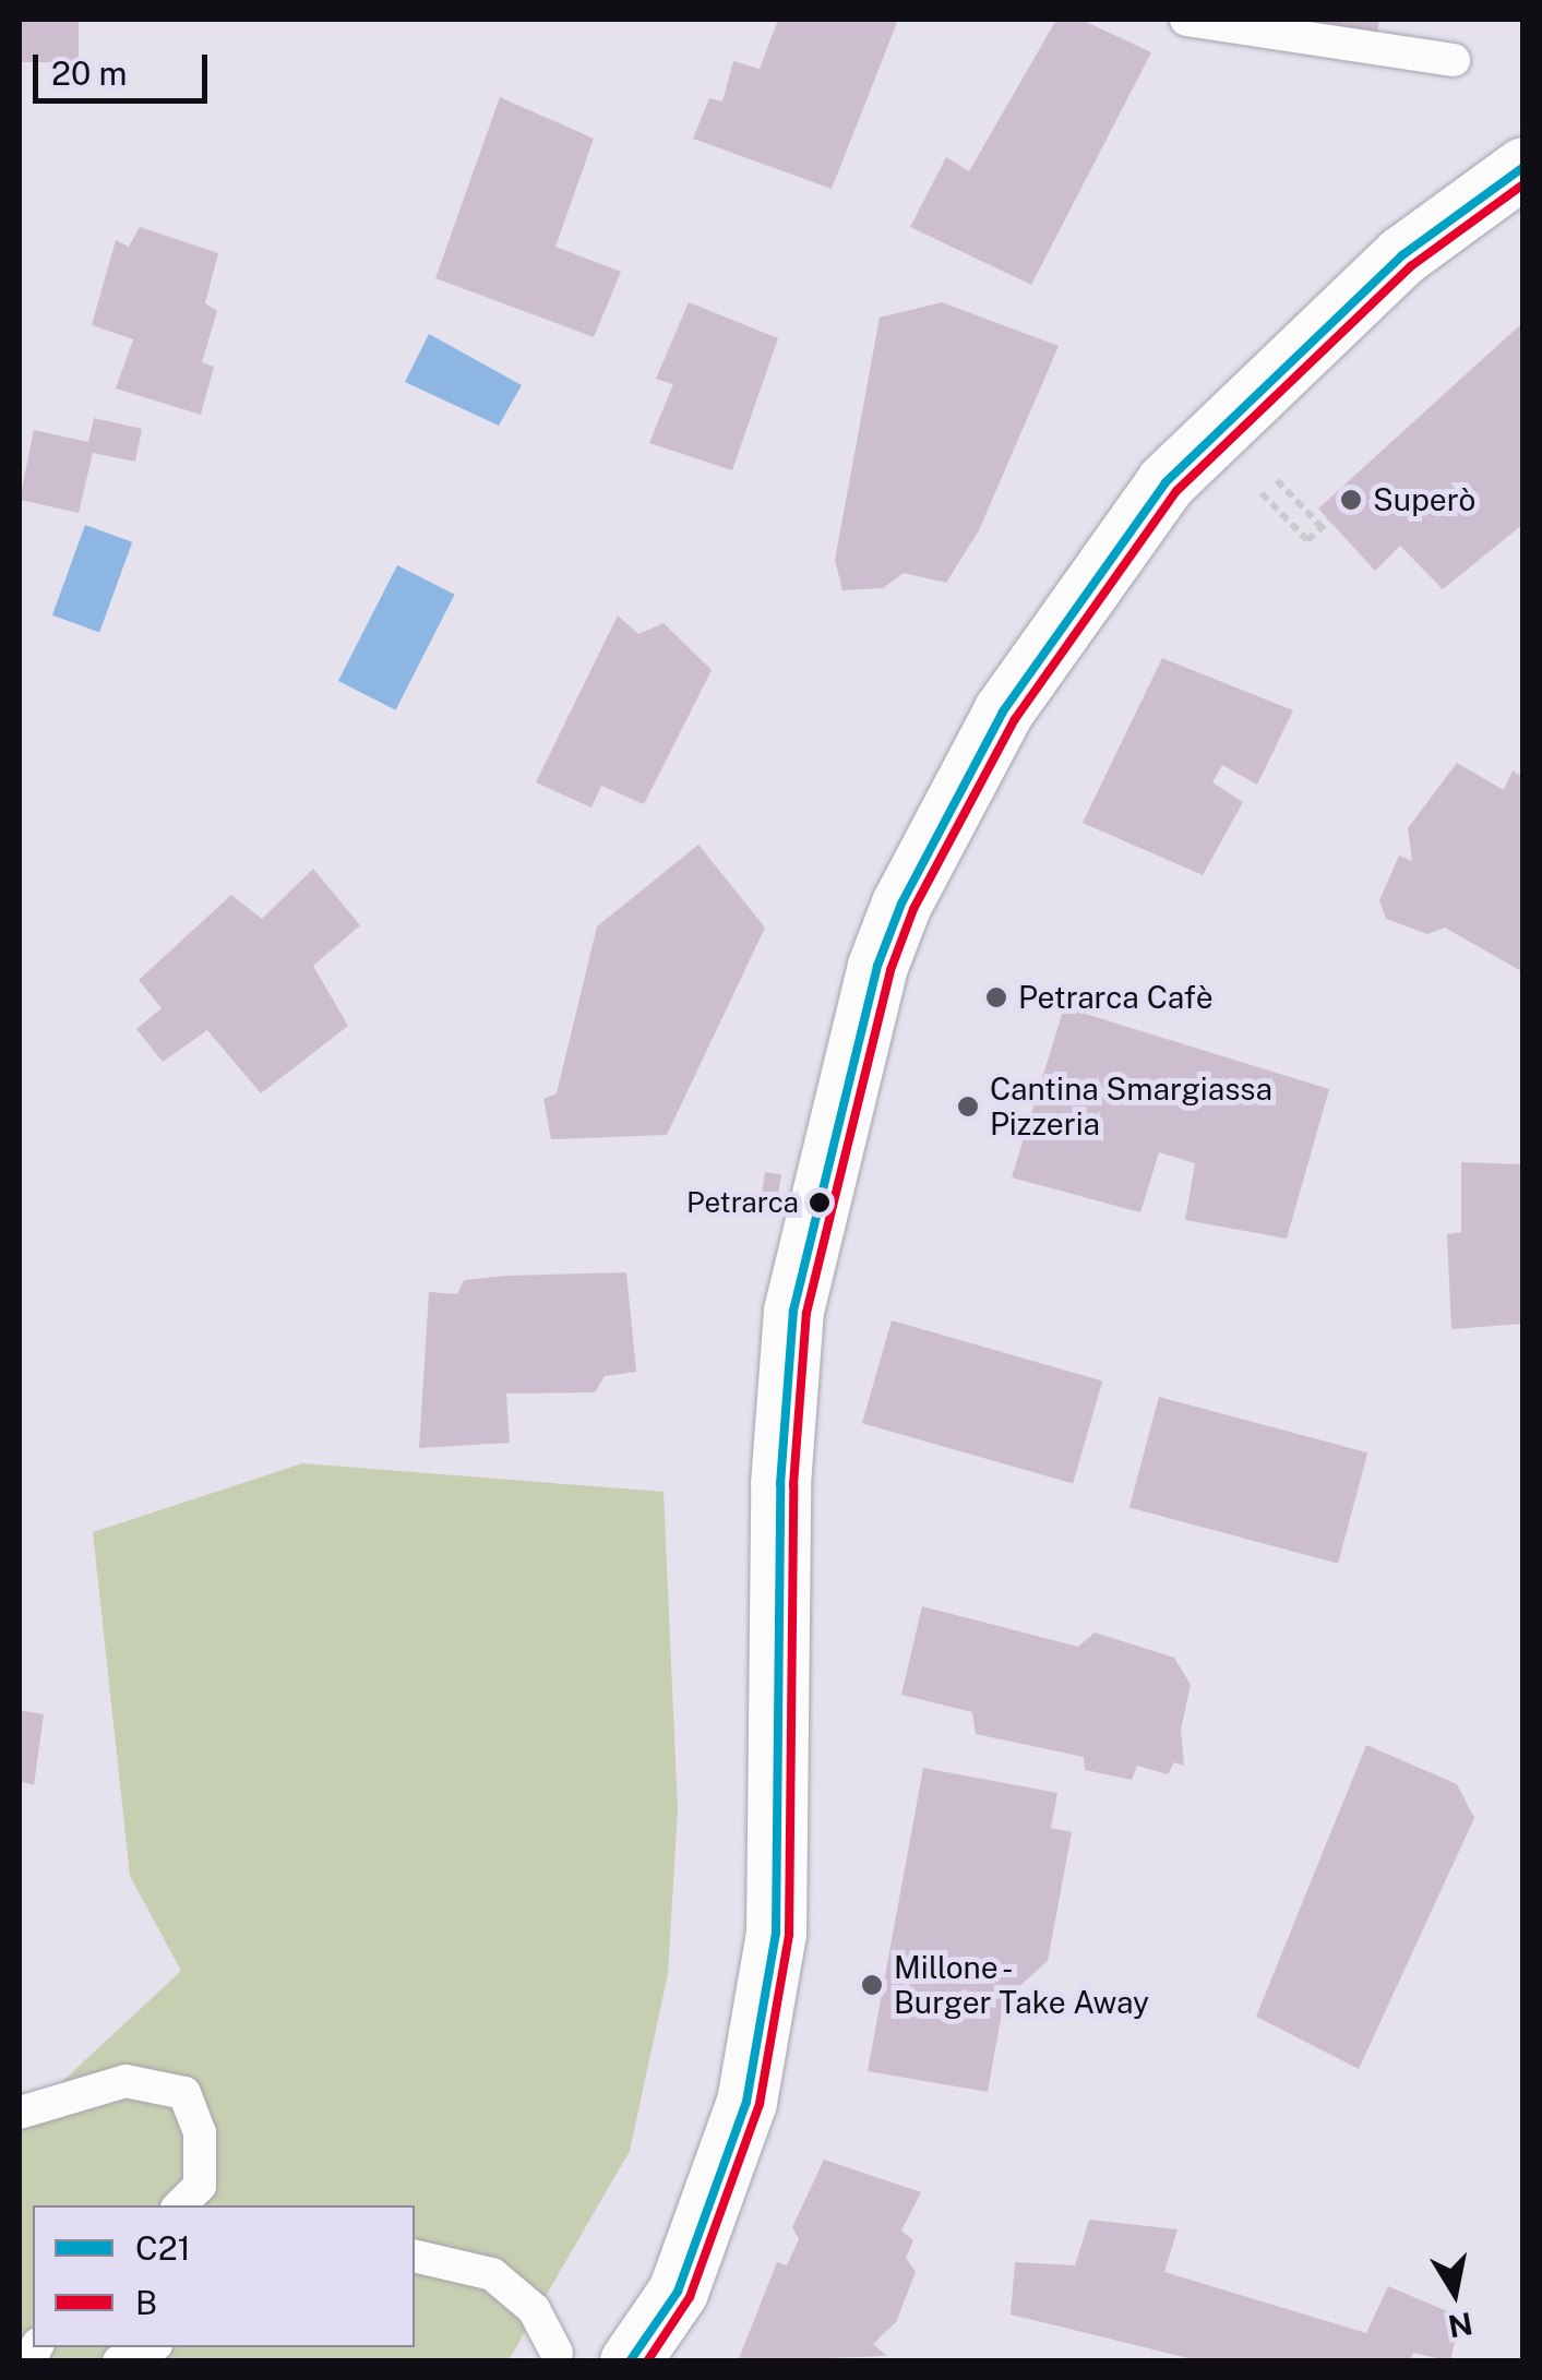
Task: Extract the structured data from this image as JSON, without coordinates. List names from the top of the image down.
{
  "places": [
    "Superò",
    "Petrarca Cafè",
    "Cantina Smargiassa Pizzeria",
    "Petrarca",
    "Millone - Burger Take Away"
  ],
  "lines": ["transit line C21", "transit line B"],
  "legend": ["C21", "B"],
  "scale_bar": "20 m",
  "north": "bottom"
}
